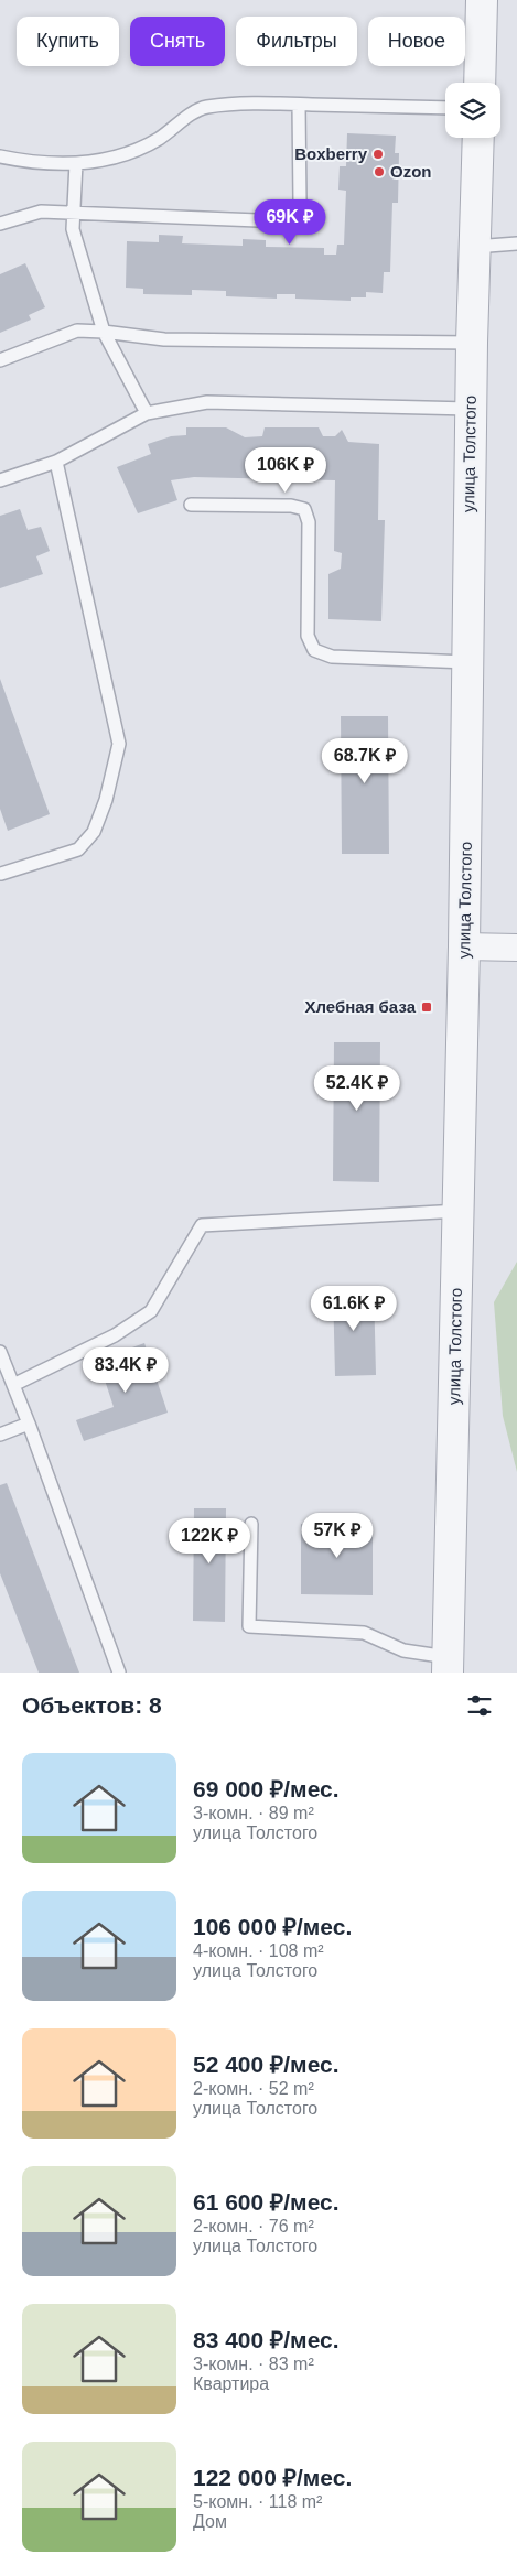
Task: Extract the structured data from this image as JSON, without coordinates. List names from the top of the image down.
{
  "streets": {
    "street": ["улица Толстого"]
  },
  "places": {
    "other": ["Boxberry", "Ozon"],
    "transit": ["Хлебная база"]
  },
  "page": {
    "chip": [
      "Купить",
      "Снять",
      "Фильтры",
      "Новое"
    ],
    "price": [
      "69K ₽",
      "106K ₽",
      "68.7K ₽",
      "52.4K ₽",
      "61.6K ₽",
      "83.4K ₽",
      "57K ₽",
      "122K ₽"
    ],
    "heading": "Объектов: 8",
    "list": [
      {
        "name": "69 000 ₽/мес.",
        "note": "3-комн. · 89 m² · улица Толстого"
      },
      {
        "name": "106 000 ₽/мес.",
        "note": "4-комн. · 108 m² · улица Толстого"
      },
      {
        "name": "52 400 ₽/мес.",
        "note": "2-комн. · 52 m² · улица Толстого"
      },
      {
        "name": "61 600 ₽/мес.",
        "note": "2-комн. · 76 m² · улица Толстого"
      },
      {
        "name": "83 400 ₽/мес.",
        "note": "3-комн. · 83 m² · Квартира"
      },
      {
        "name": "122 000 ₽/мес.",
        "note": "5-комн. · 118 m² · Дом"
      }
    ]
  }
}
